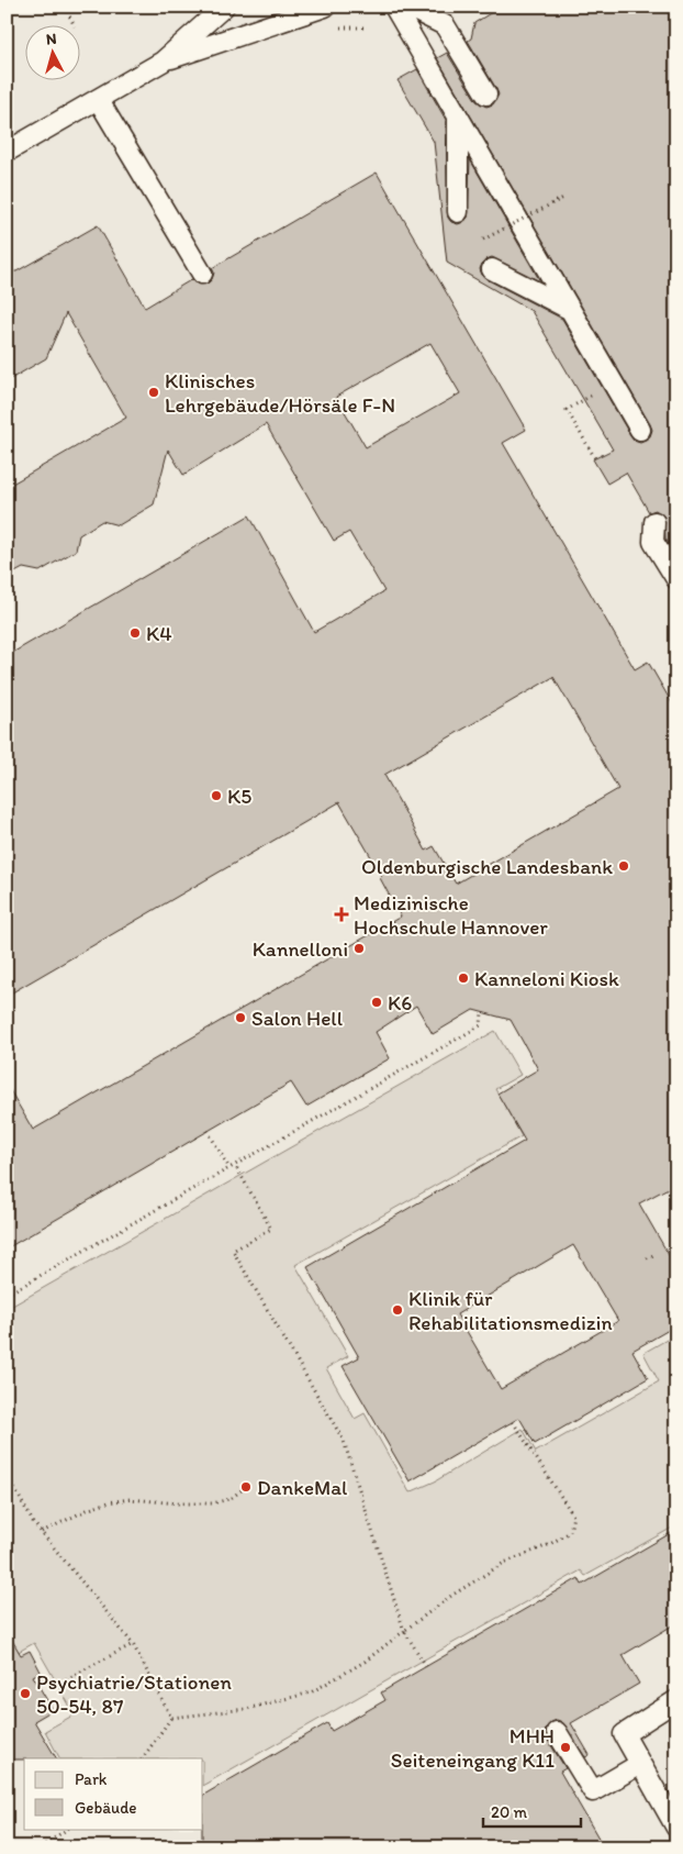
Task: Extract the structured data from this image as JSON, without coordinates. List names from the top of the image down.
{
  "places": {
    "other": [
      "Klinisches Lehrgebäude/Hörsäle F-N",
      "K4",
      "K5",
      "Oldenburgische Landesbank",
      "Kannelloni",
      "Kanneloni Kiosk",
      "K6",
      "Salon Hell",
      "Klinik für Rehabilitationsmedizin",
      "DankeMal",
      "Psychiatrie/Stationen 50-54, 87",
      "MHH Seiteneingang K11"
    ],
    "health": ["Medizinische Hochschule Hannover"]
  },
  "legend": ["Park", "Gebäude"],
  "scale_bar": "20 m",
  "north": "top"
}
